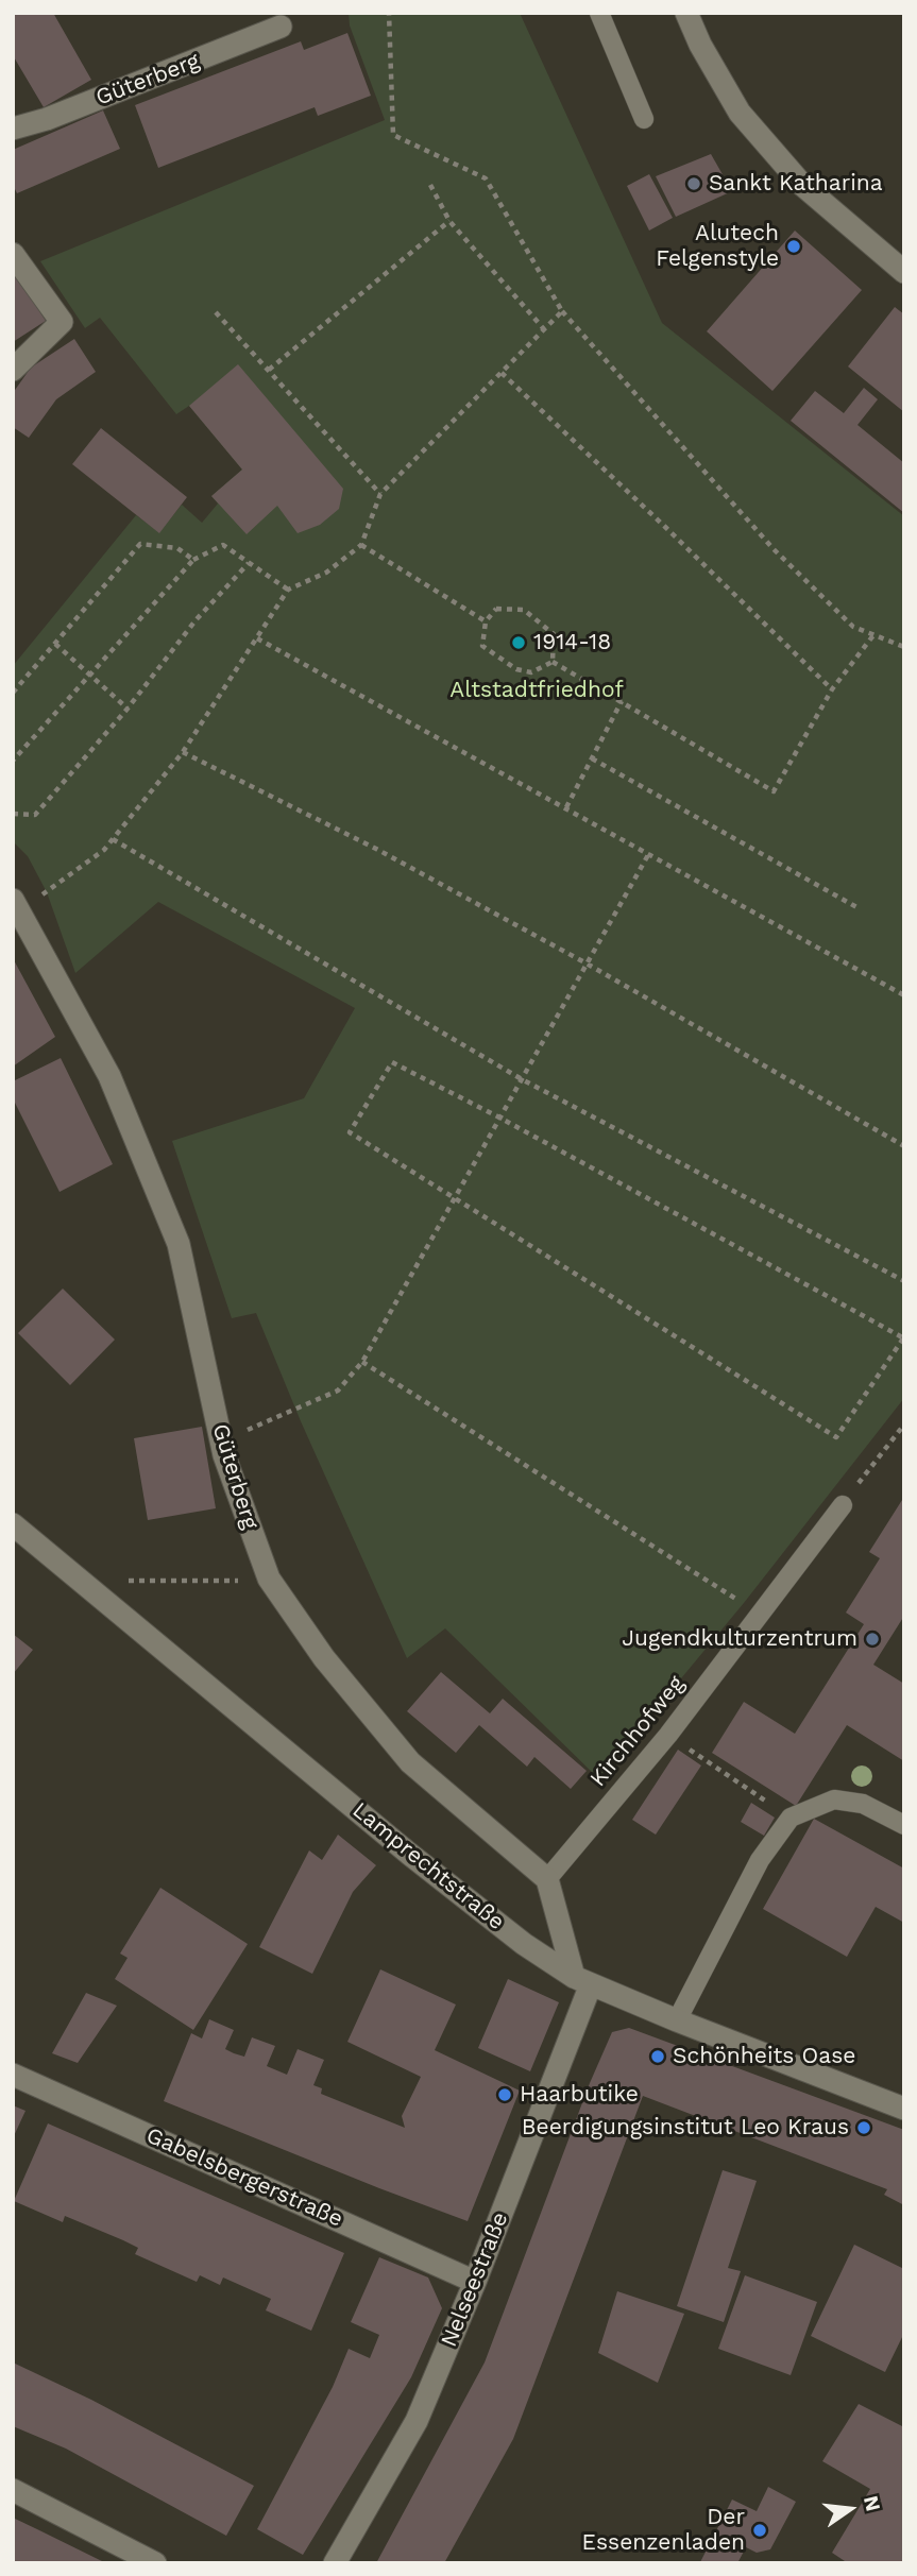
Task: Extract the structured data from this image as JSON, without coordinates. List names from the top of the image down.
{
  "streets": {
    "street": [
      "Güterberg",
      "Lamprechtstraße",
      "Gabelsbergerstraße",
      "Nelseestraße"
    ],
    "lane": ["Kirchhofweg"]
  },
  "crossings": [
    ["Güterberg", "Kirchhofweg"],
    ["Lamprechtstraße", "Nelseestraße"],
    ["Gabelsbergerstraße", "Nelseestraße"]
  ],
  "parks": ["Altstadtfriedhof"],
  "places": [
    "Sankt Katharina",
    "Alutech Felgenstyle",
    "1914-18",
    "Jugendkulturzentrum",
    "Schönheits Oase",
    "Haarbutike",
    "Beerdigungsinstitut Leo Kraus",
    "Der Essenzenladen"
  ],
  "north": "right"
}
